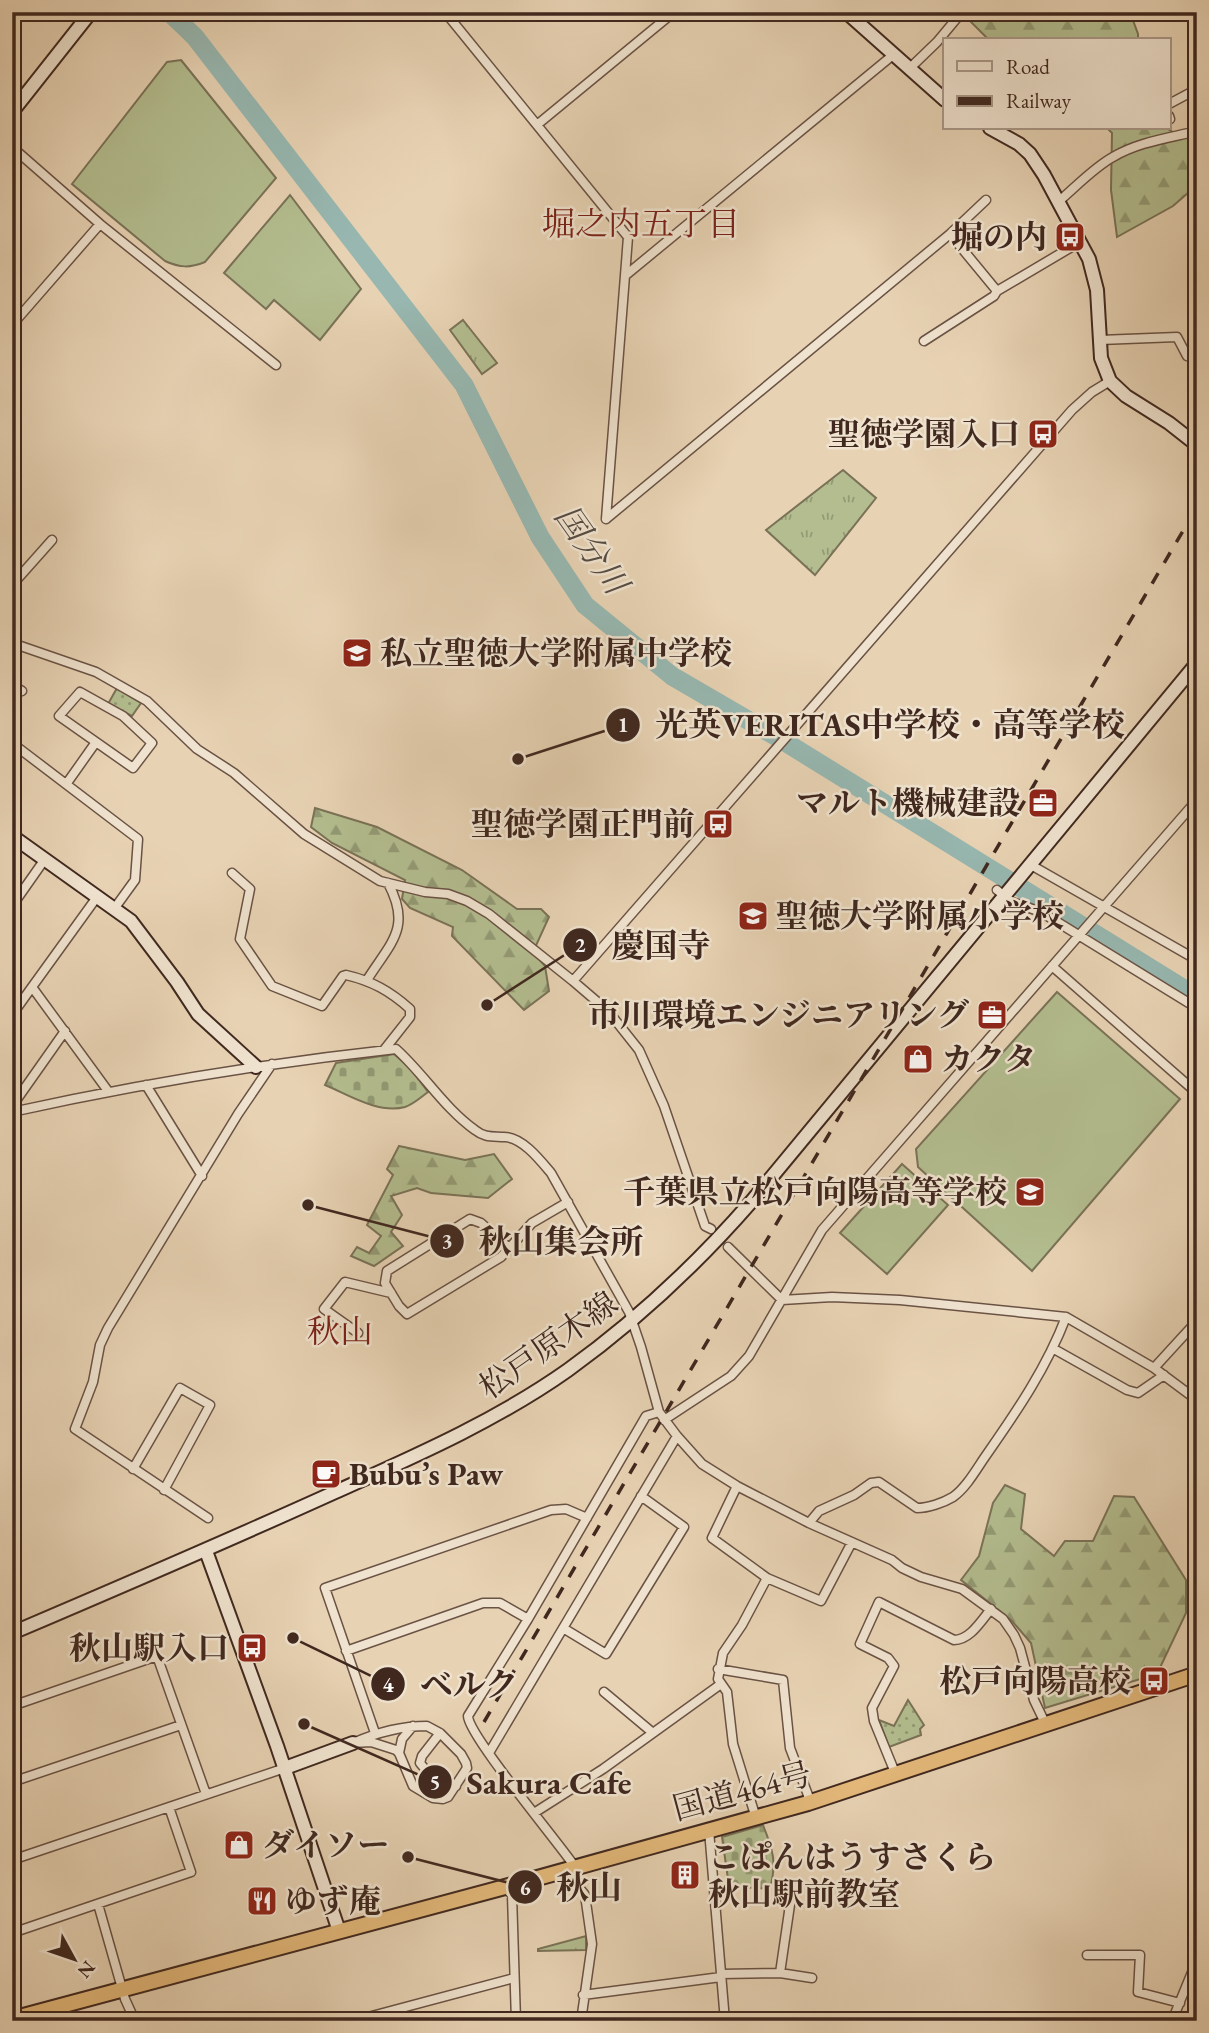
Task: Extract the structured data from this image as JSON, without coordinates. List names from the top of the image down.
{
  "streets": {
    "highway": ["国道464号"],
    "main road": ["松戸原木線"]
  },
  "districts": ["堀之内五丁目", "秋山"],
  "water": ["国分川"],
  "places": {
    "bus stop": [
      "堀の内",
      "聖徳学園入口",
      "聖徳学園正門前",
      "秋山駅入口",
      "松戸向陽高校"
    ],
    "school or university": ["私立聖徳大学附属中学校", "聖徳大学附属小学校", "千葉県立松戸向陽高等学校"],
    "other": [
      "光英VERITAS中学校・高等学校",
      "慶国寺",
      "秋山集会所",
      "ベルク",
      "Sakura Cafe",
      "秋山"
    ],
    "office": ["マルト機械建設", "市川環境エンジニアリング"],
    "shop": ["カクタ", "ダイソー"],
    "cafe": ["Bubu’s Paw"],
    "building": ["こぱんはうすさくら 秋山駅前教室"],
    "restaurant": ["ゆず庵"]
  },
  "legend": ["Road", "Railway"],
  "north": "bottom right"
}
